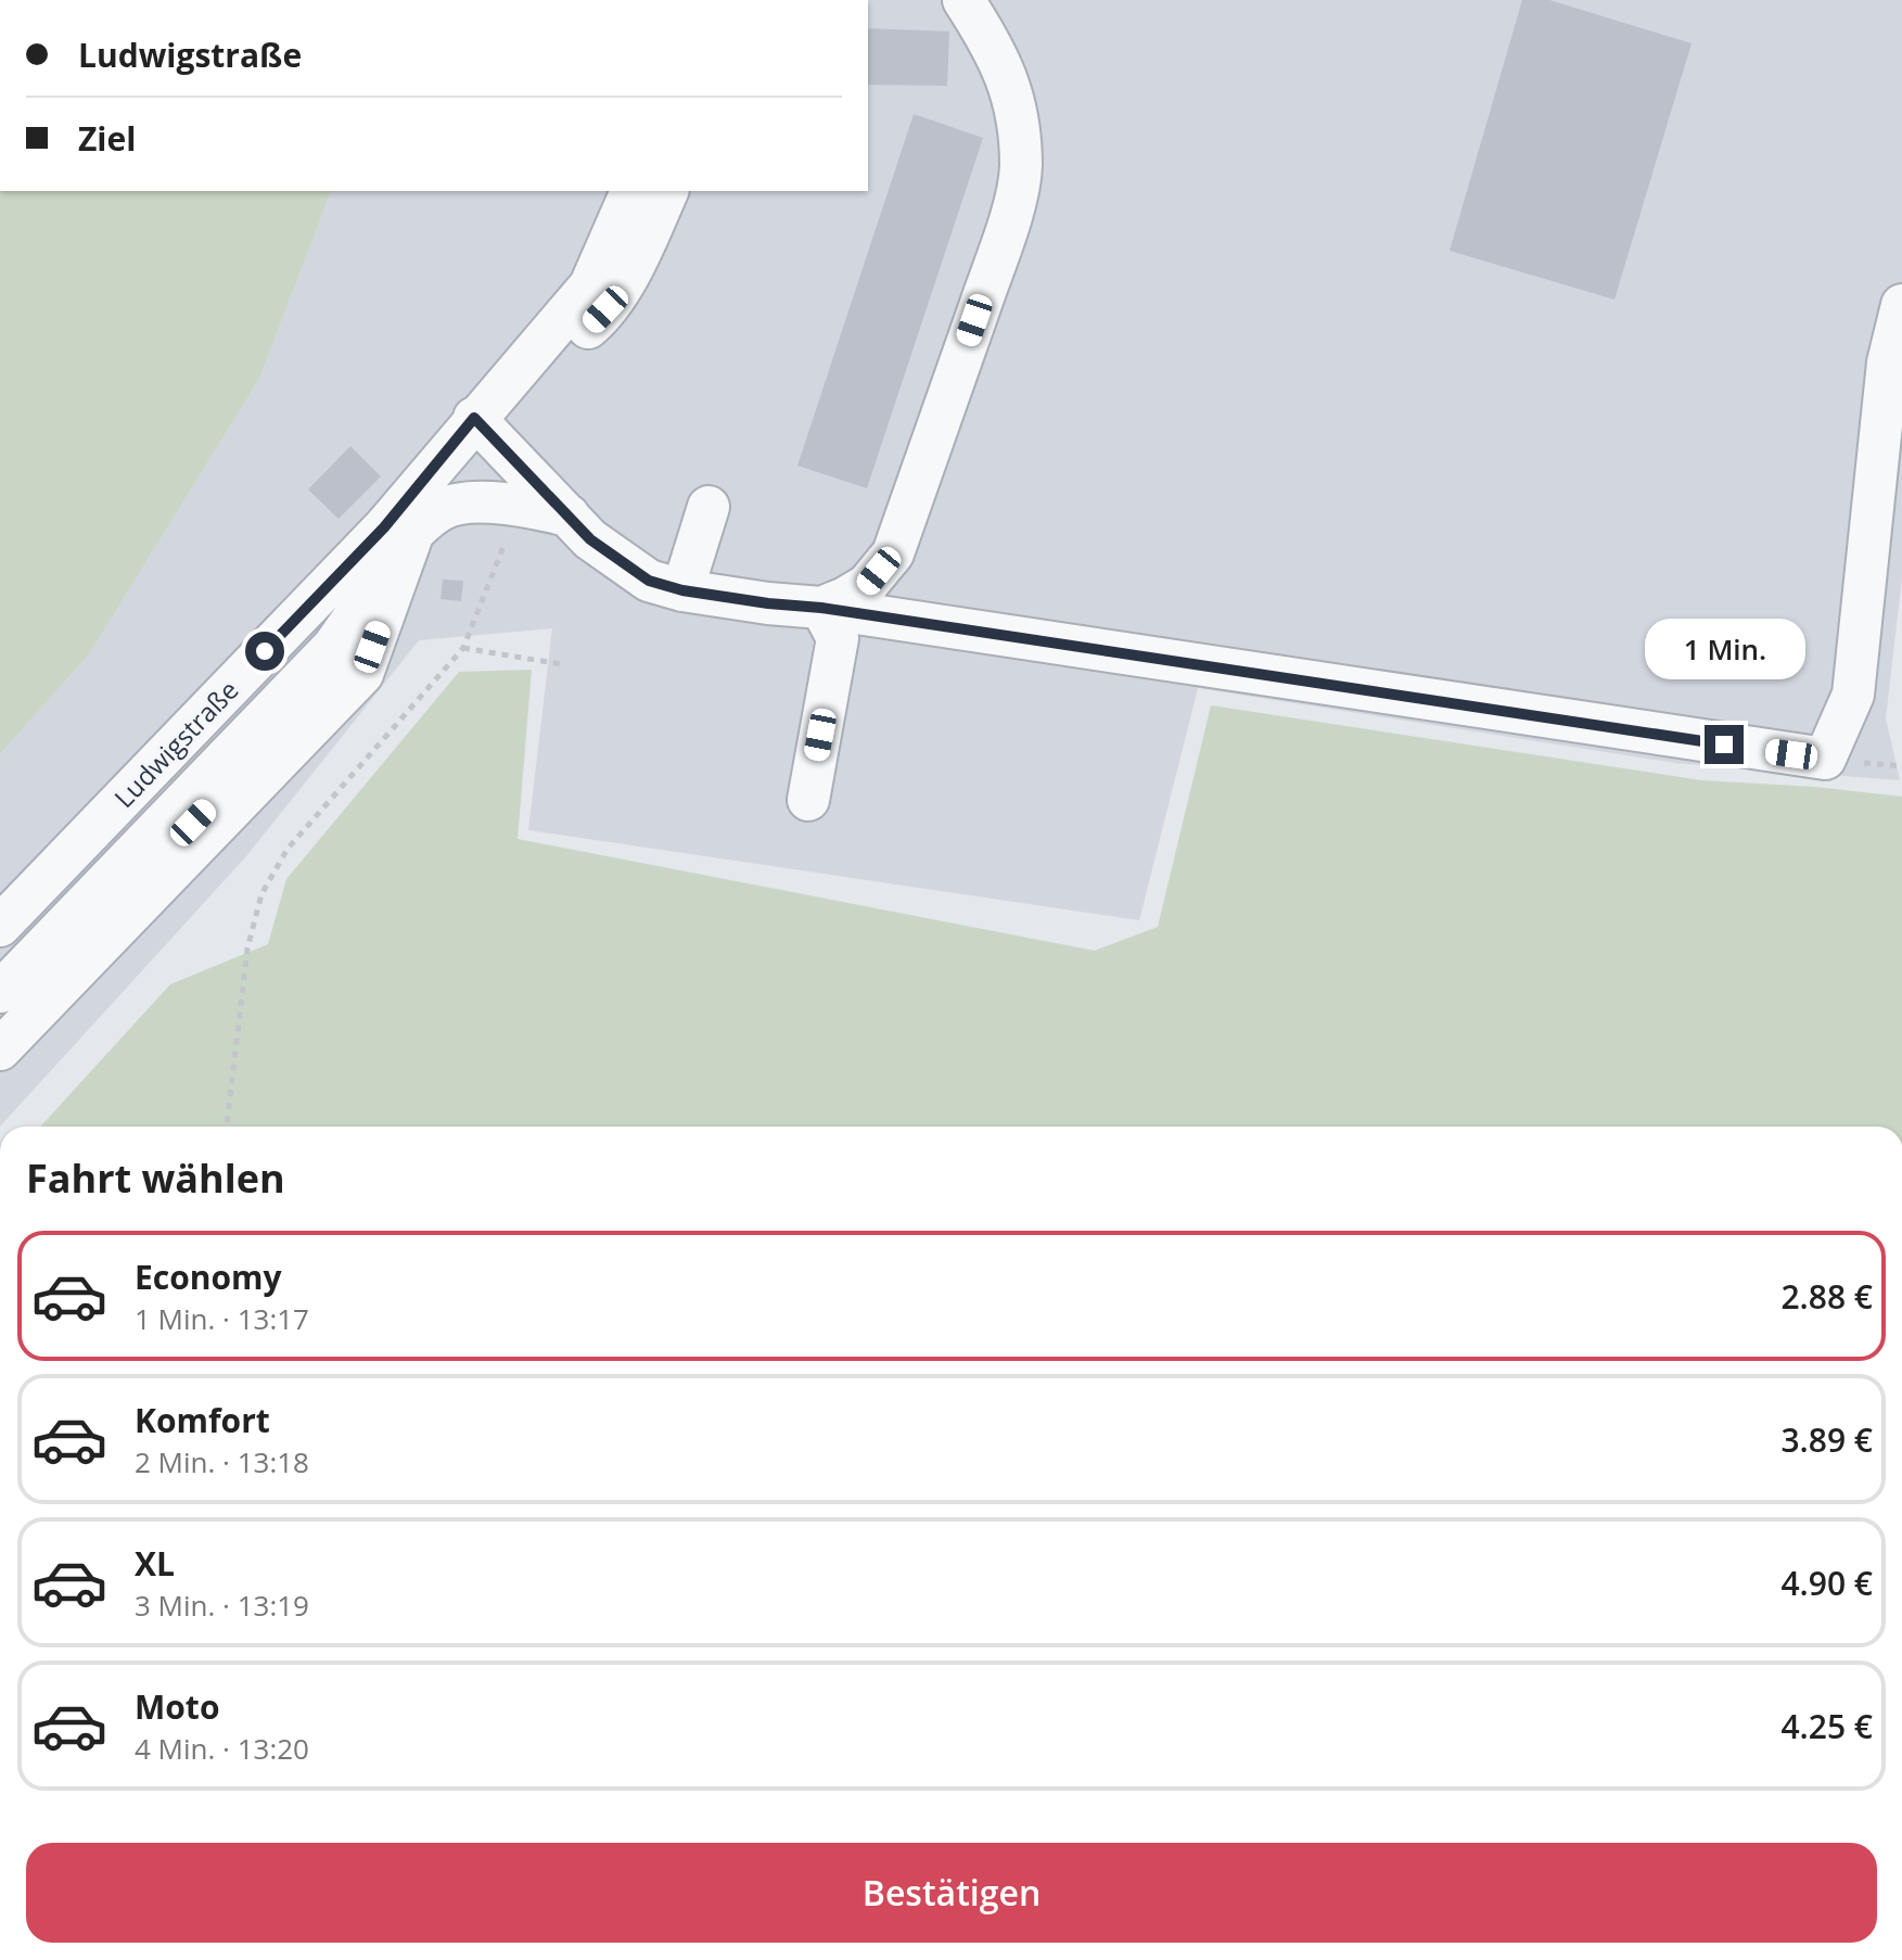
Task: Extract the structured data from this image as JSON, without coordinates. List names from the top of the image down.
{
  "streets": {
    "lane": ["Ludwigstraße"]
  },
  "page": {
    "banner": ["Ludwigstraße", "Ziel"],
    "bubble": "1 Min.",
    "heading": "Fahrt wählen",
    "list": [
      {
        "name": "Economy",
        "note": "1 Min. · 13:17",
        "value": "2.88 €"
      },
      {
        "name": "Komfort",
        "note": "2 Min. · 13:18",
        "value": "3.89 €"
      },
      {
        "name": "XL",
        "note": "3 Min. · 13:19",
        "value": "4.90 €"
      },
      {
        "name": "Moto",
        "note": "4 Min. · 13:20",
        "value": "4.25 €"
      }
    ],
    "buttons": "Bestätigen"
  }
}
